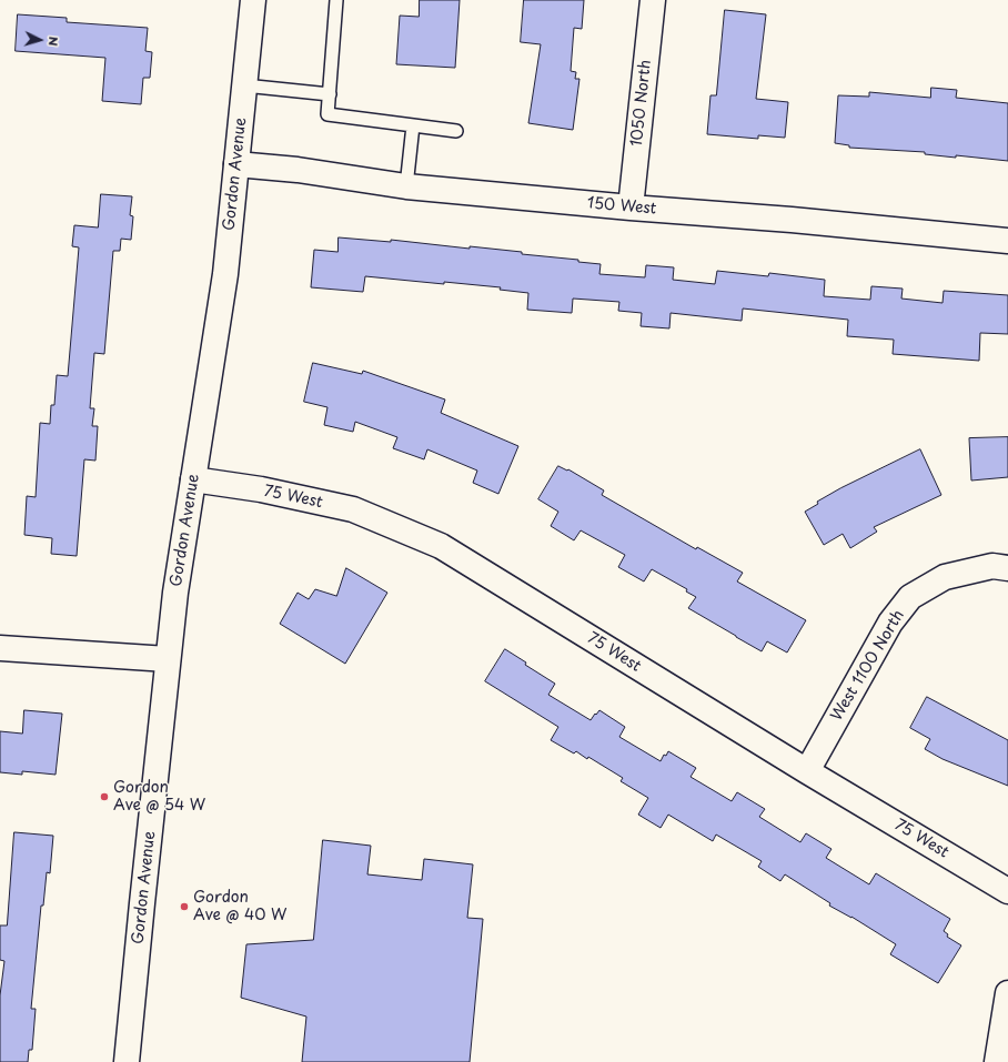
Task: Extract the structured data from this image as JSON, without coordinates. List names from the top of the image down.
{
  "streets": {
    "street": [
      "1050 North",
      "Gordon Avenue",
      "150 West",
      "75 West",
      "West 1100 North"
    ]
  },
  "crossings": [
    ["1050 North", "150 West"],
    ["Gordon Avenue", "150 West"],
    ["Gordon Avenue", "75 West"],
    ["75 West", "West 1100 North"]
  ],
  "places": ["Gordon Ave @ 54 W", "Gordon Ave @ 40 W"],
  "north": "right"
}
